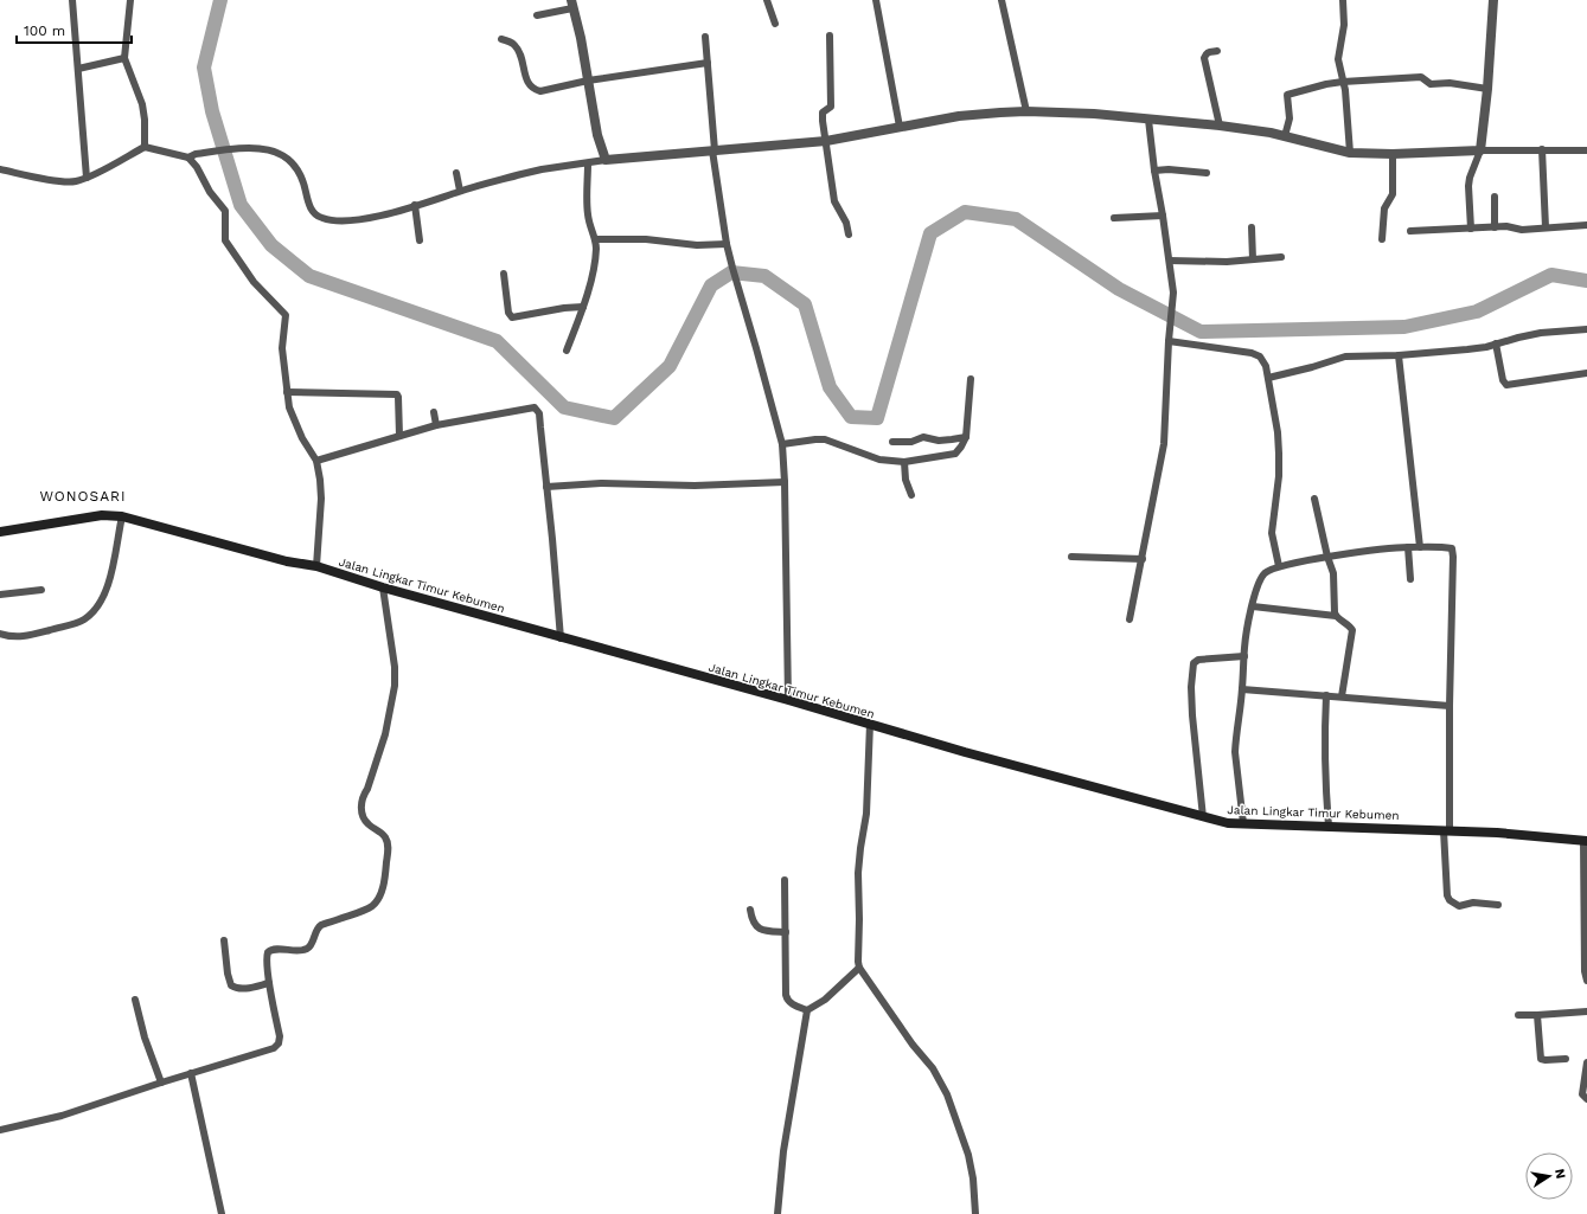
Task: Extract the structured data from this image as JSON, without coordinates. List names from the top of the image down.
{
  "streets": {
    "main road": ["Jalan Lingkar Timur Kebumen"]
  },
  "districts": ["WONOSARI"],
  "scale_bar": "100 m",
  "north": "right"
}
